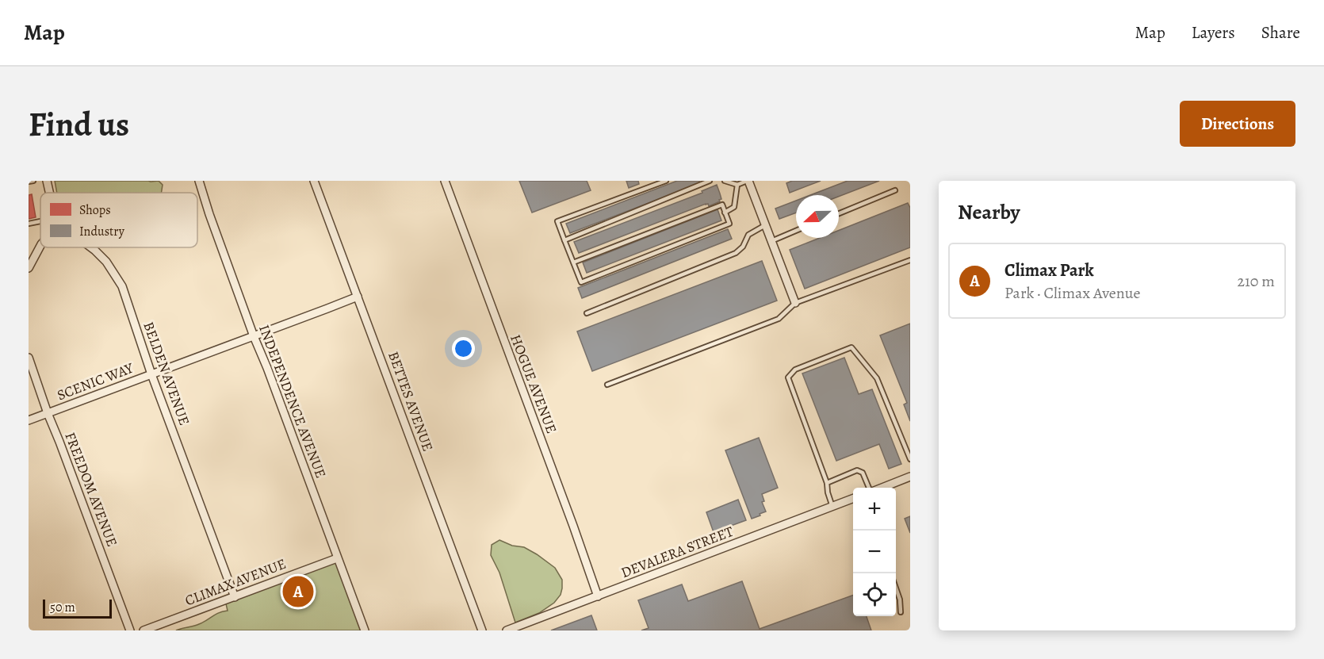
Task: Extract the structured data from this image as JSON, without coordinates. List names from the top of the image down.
{
  "streets": {
    "street": [
      "BELDEN AVENUE",
      "SCENIC WAY",
      "HOGUE AVENUE",
      "INDEPENDENCE AVENUE",
      "BETTES AVENUE",
      "FREEDOM AVENUE",
      "DEVALERA STREET",
      "CLIMAX AVENUE"
    ]
  },
  "crossings": [
    ["BELDEN AVENUE", "SCENIC WAY"],
    ["BELDEN AVENUE", "CLIMAX AVENUE"],
    ["SCENIC WAY", "INDEPENDENCE AVENUE"],
    ["SCENIC WAY", "BETTES AVENUE"],
    ["SCENIC WAY", "FREEDOM AVENUE"],
    ["HOGUE AVENUE", "DEVALERA STREET"],
    ["INDEPENDENCE AVENUE", "CLIMAX AVENUE"]
  ],
  "legend": ["Shops", "Industry"],
  "scale_bar": "50 m",
  "north": "left",
  "page": {
    "header": "Map",
    "nav": ["Map", "Layers", "Share"],
    "buttons": "Directions",
    "title": "Find us",
    "heading": "Nearby",
    "list": [
      {
        "mark": "A",
        "name": "Climax Park",
        "note": "Park · Climax Avenue",
        "value": "210 m"
      }
    ],
    "map_buttons": ["+", "−"],
    "pins": "A",
    "scale": "50 m"
  }
}
